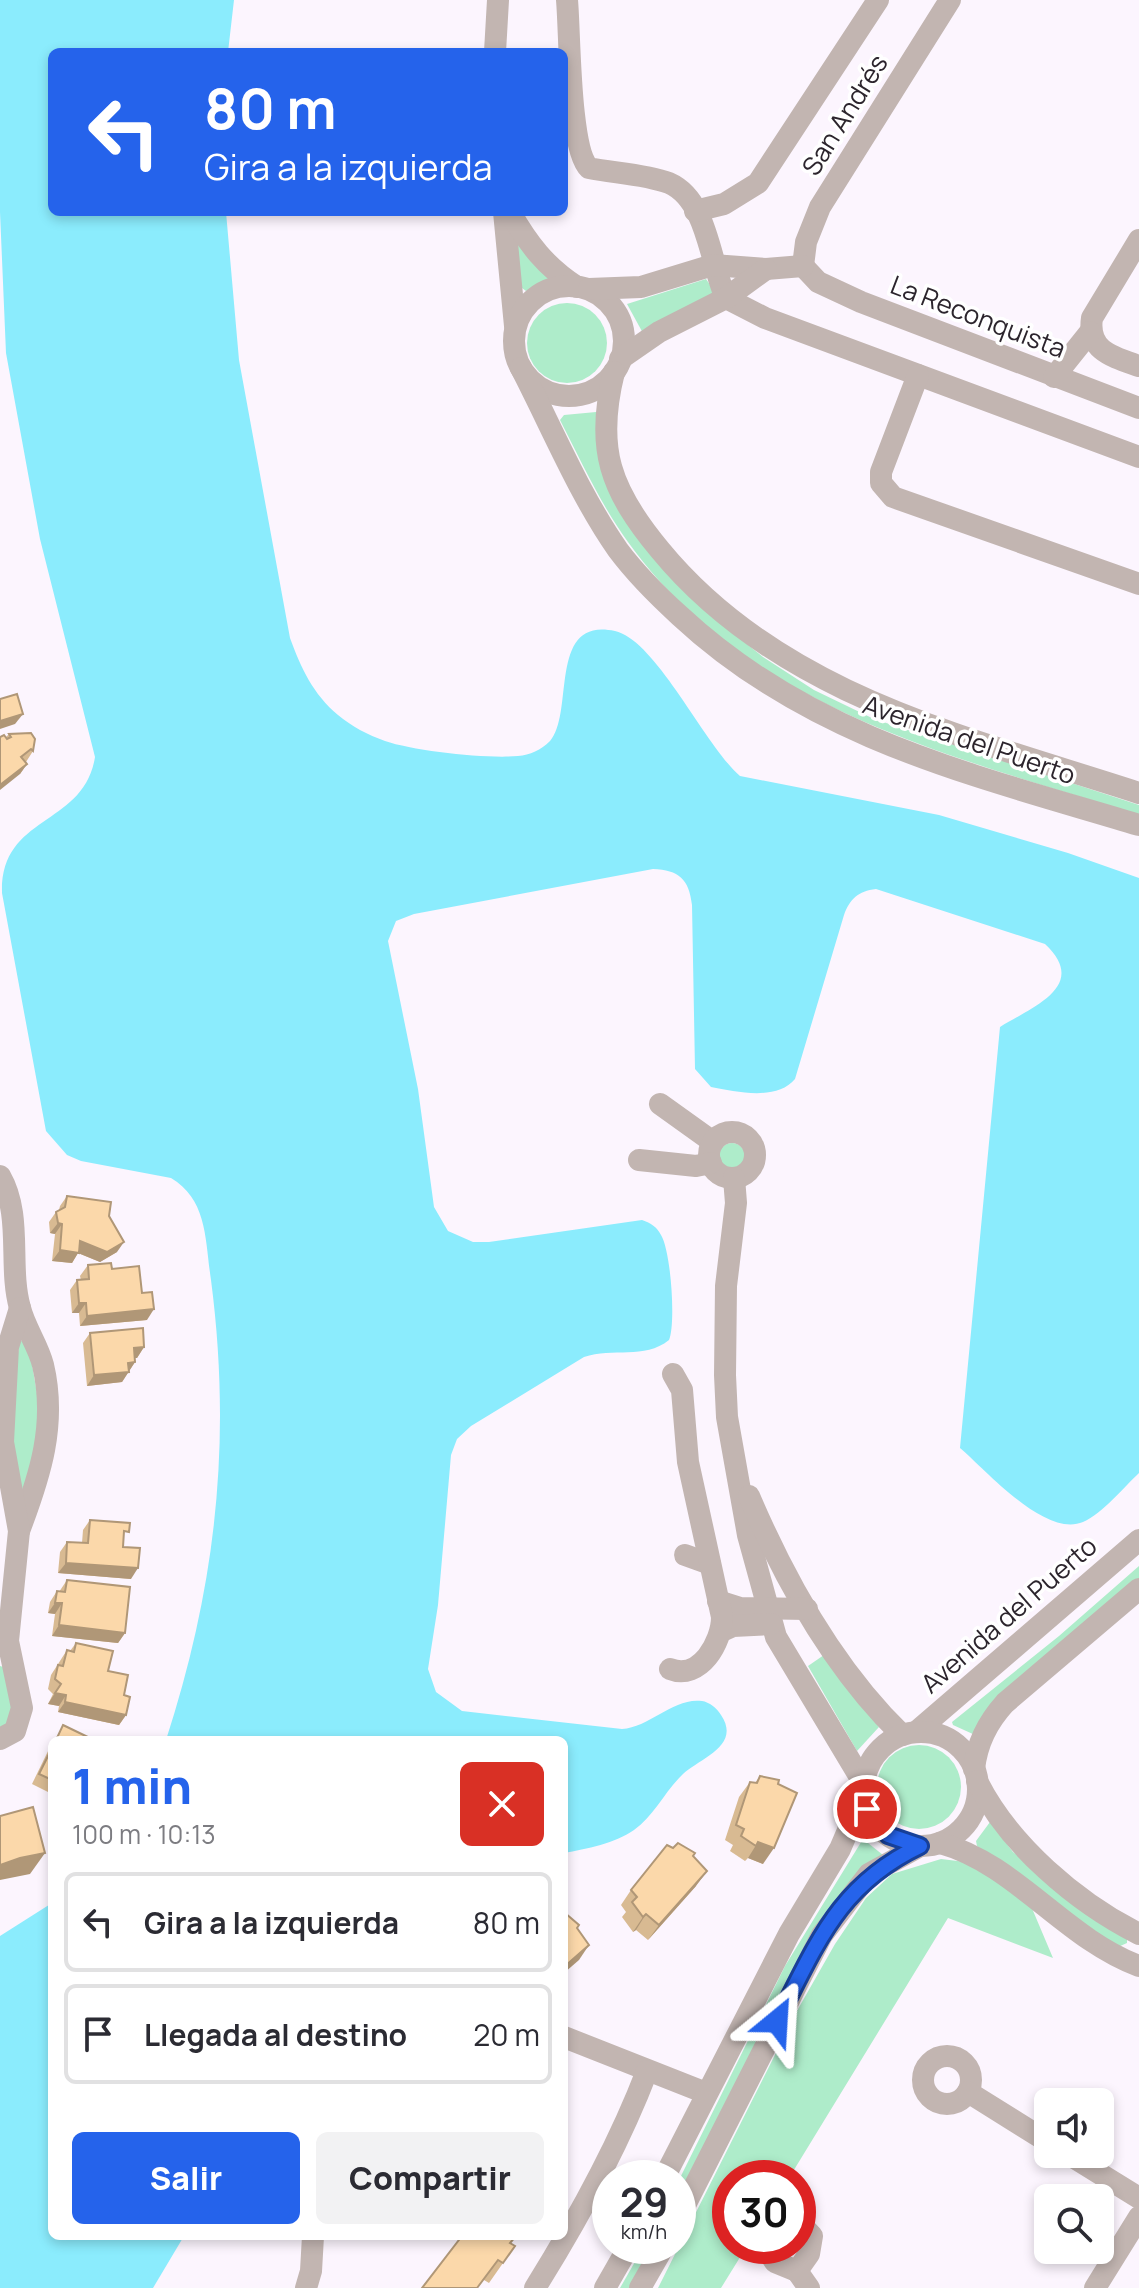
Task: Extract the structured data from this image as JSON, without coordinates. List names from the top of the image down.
{
  "streets": {
    "street": ["San Andrés", "La Reconquista", "Avenida del Puerto"]
  },
  "crossings": [
    ["San Andrés", "La Reconquista"]
  ],
  "page": {
    "turn": ["80 m", "Gira a la izquierda"],
    "heading": ["1 min", "100 m · 10:13"],
    "list": [
      {
        "name": "Gira a la izquierda",
        "value": "80 m"
      },
      {
        "name": "Llegada al destino",
        "value": "20 m"
      }
    ],
    "buttons": ["Salir", "Compartir"],
    "speed": "29 km/h",
    "limit": "30"
  }
}
